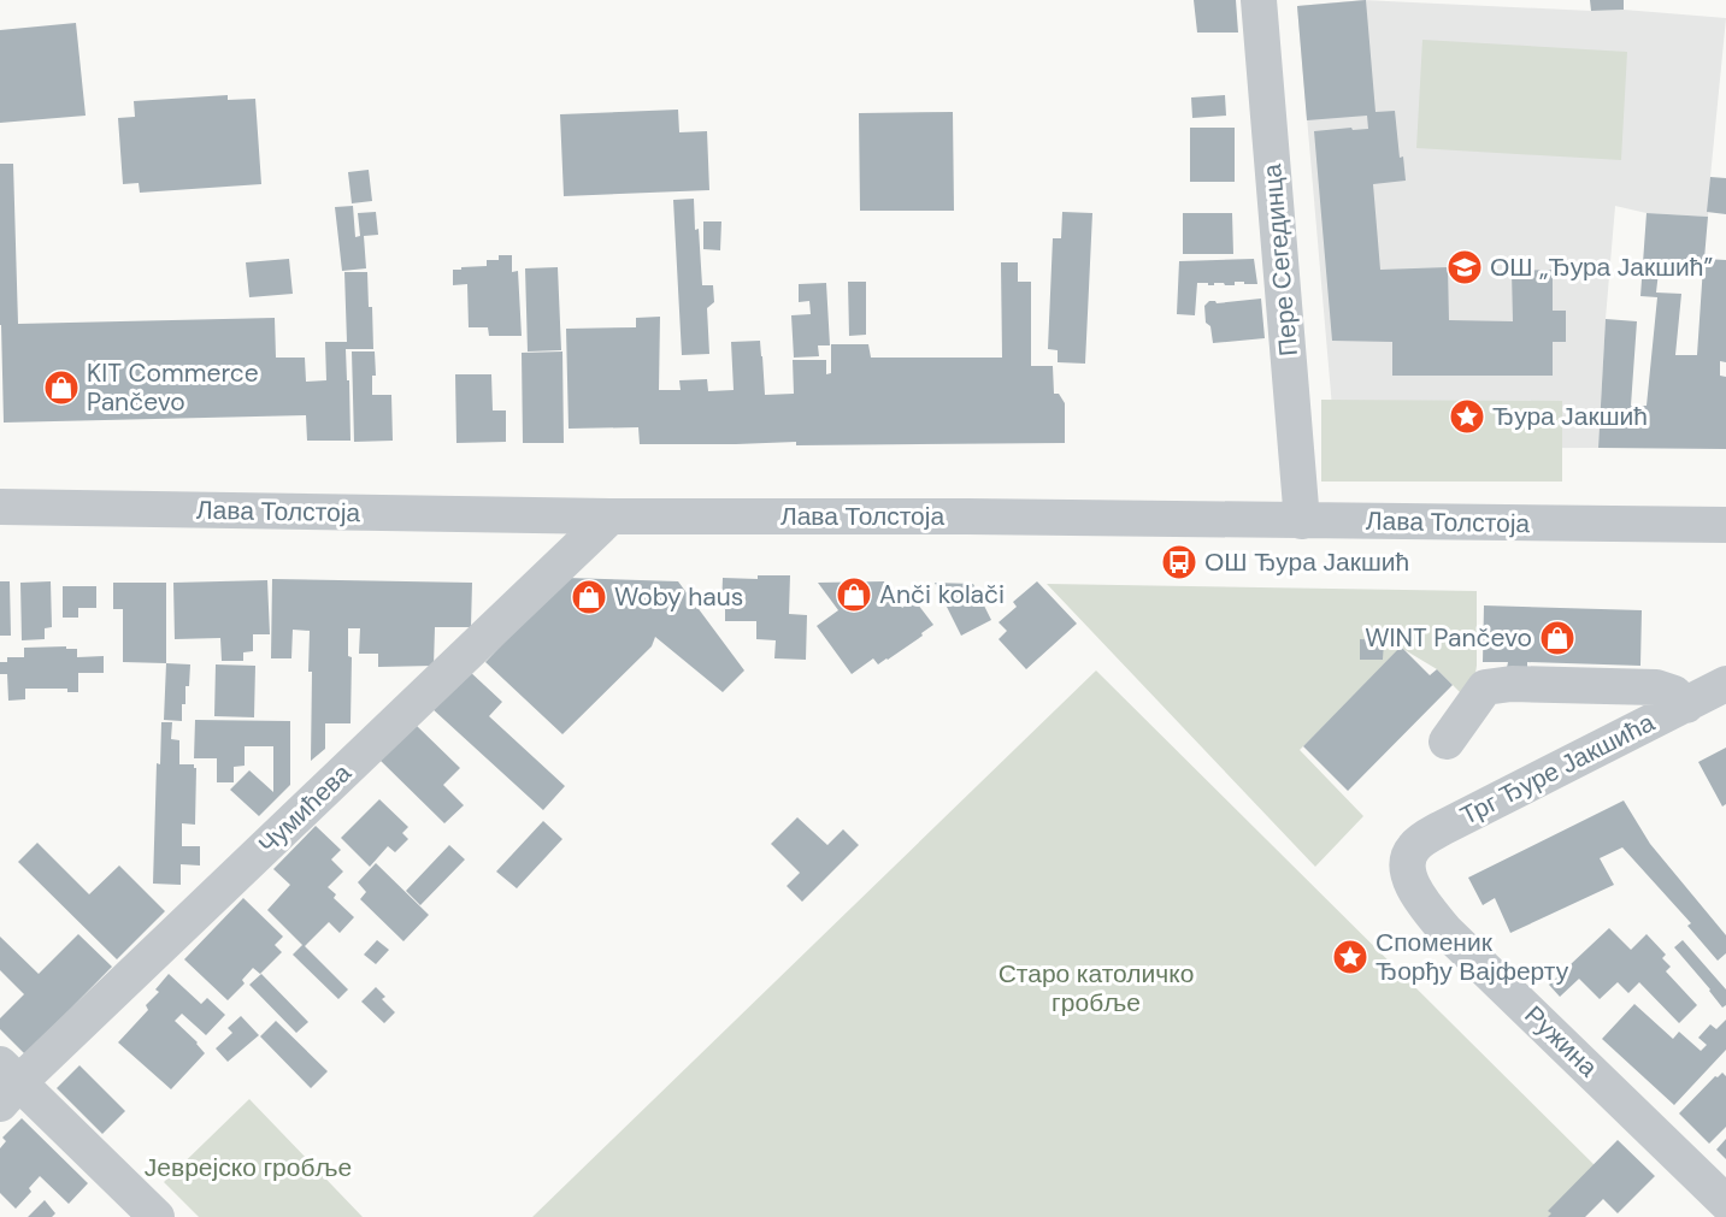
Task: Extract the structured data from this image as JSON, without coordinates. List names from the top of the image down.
{
  "streets": {
    "street": [
      "Пере Сегединца",
      "Лава Толстоја",
      "Трг Ђуре Јакшића",
      "Чумићева",
      "Ружина"
    ]
  },
  "crossings": [
    ["Пере Сегединца", "Лава Толстоја"],
    ["Лава Толстоја", "Чумићева"],
    ["Трг Ђуре Јакшића", "Ружина"]
  ],
  "parks": ["Старо католичко гробље", "Јеврејско гробље"],
  "places": {
    "school or university": ["ОШ „Ђура Јакшић”"],
    "shop": [
      "KIT Commerce Pančevo",
      "Anči kolači",
      "Woby haus",
      "WINT Pančevo"
    ],
    "place": ["Ђура Јакшић", "Споменик Ђорђу Вајферту"],
    "bus stop": ["ОШ Ђура Јакшић"]
  }
}
